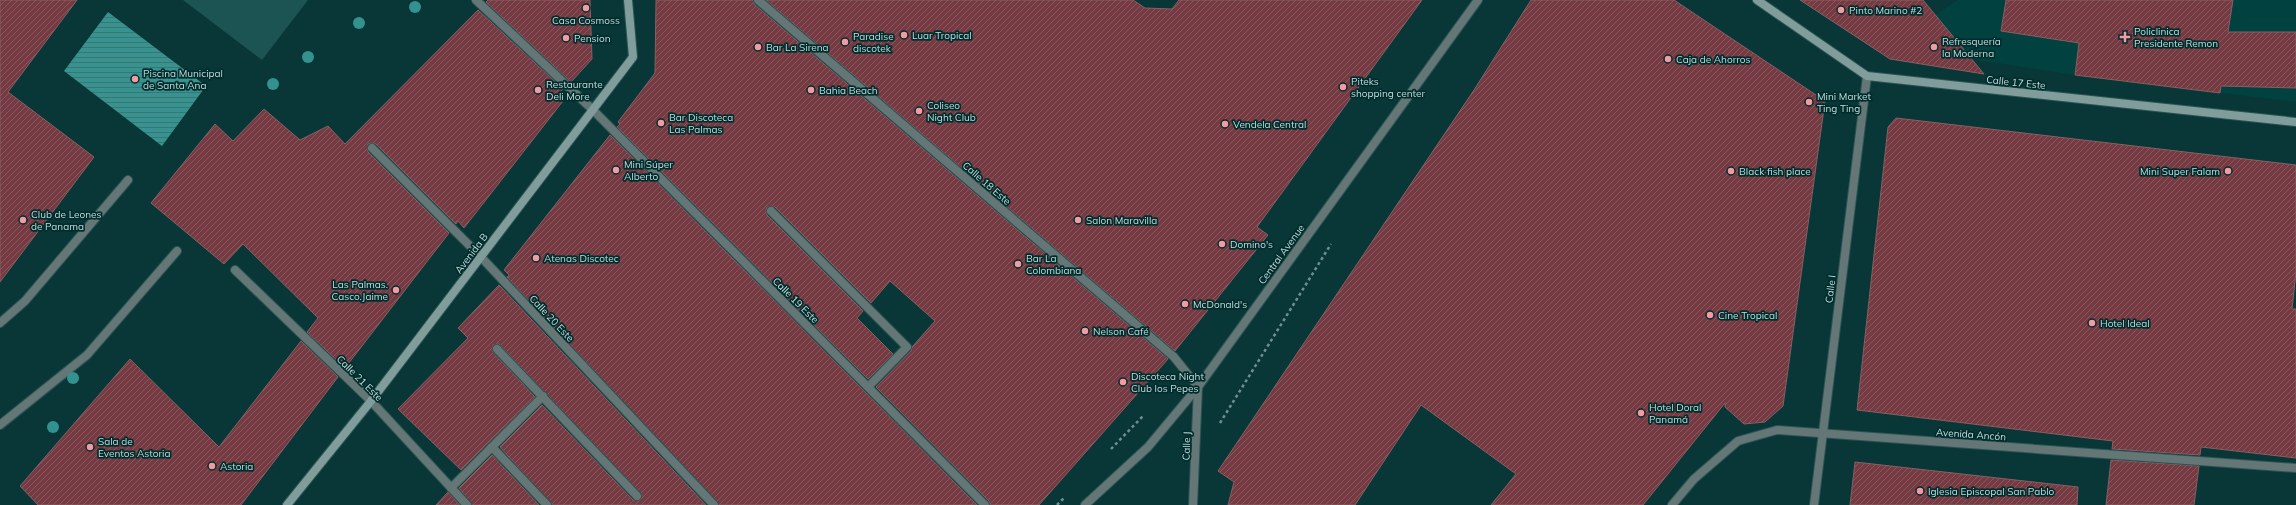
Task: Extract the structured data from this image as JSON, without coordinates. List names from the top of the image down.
{
  "streets": {
    "street": [
      "Calle 17 Este",
      "Calle 18 Este",
      "Avenida B",
      "Central Avenue",
      "Calle I",
      "Calle 19 Este",
      "Calle 20 Este",
      "Calle 21 Este",
      "Avenida Ancón",
      "Calle J"
    ]
  },
  "crossings": [
    ["Calle 17 Este", "Calle I"],
    ["Calle 18 Este", "Central Avenue"],
    ["Calle 18 Este", "Calle J"],
    ["Avenida B", "Calle 19 Este"],
    ["Avenida B", "Calle 20 Este"],
    ["Avenida B", "Calle 21 Este"],
    ["Central Avenue", "Calle J"],
    ["Calle I", "Avenida Ancón"]
  ],
  "places": {
    "other": [
      "Casa Cosmoss",
      "Pinto Marino #2",
      "Luar Tropical",
      "Pension",
      "Paradise discotek",
      "Bar La Sirena",
      "Refresquería la Moderna",
      "Caja de Ahorros",
      "Piscina Municipal de Santa Ana",
      "Piteks shopping center",
      "Restaurante Deli More",
      "Bahia Beach",
      "Mini Market Ting Ting",
      "Coliseo Night Club",
      "Bar Discoteca Las Palmas",
      "Vendela Central",
      "Mini Súper Alberto",
      "Black fish place",
      "Mini Super Falam",
      "Club de Leones de Panama",
      "Salon Maravilla",
      "Domino's",
      "Atenas Discotec",
      "Bar La Colombiana",
      "Las Palmas. Casco.Jaime",
      "McDonald's",
      "Cine Tropical",
      "Hotel Ideal",
      "Nelson Café",
      "Discoteca Night Club los Pepes",
      "Hotel Doral Panamá",
      "Sala de Eventos Astoria",
      "Astoria",
      "Iglesia Episcopal San Pablo"
    ],
    "health": ["Policlinica Presidente Remon"]
  }
}
